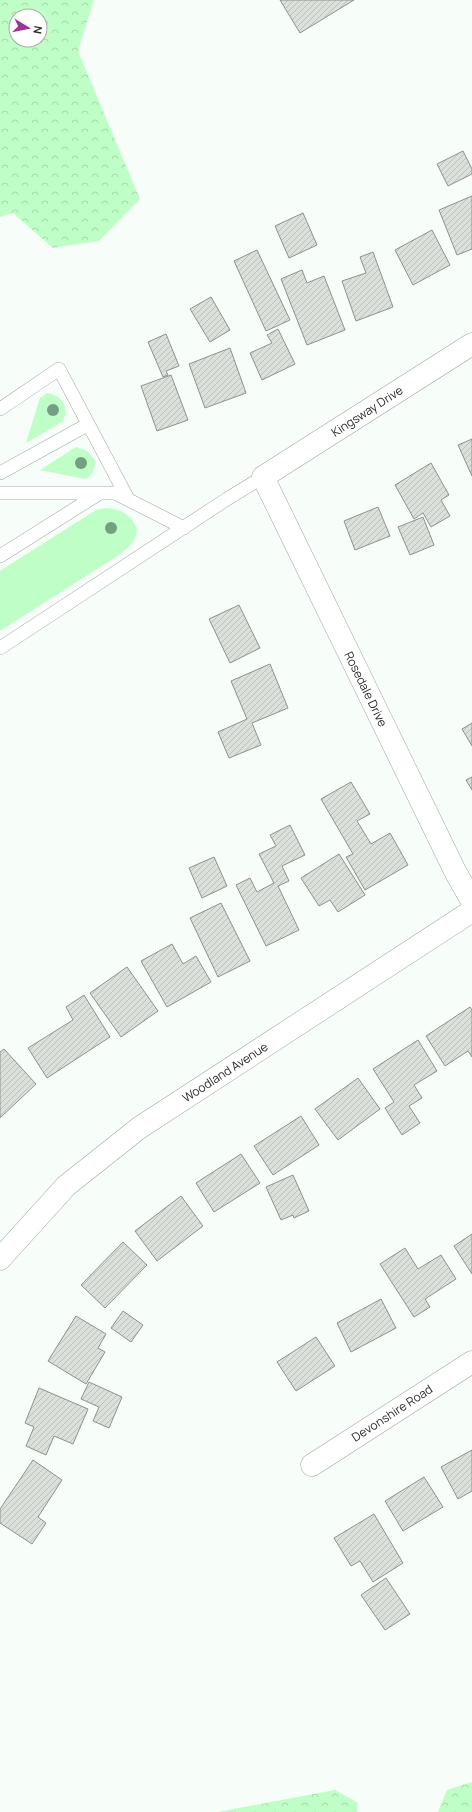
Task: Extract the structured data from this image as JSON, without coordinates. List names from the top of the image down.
{
  "streets": {
    "street": [
      "Kingsway Drive",
      "Rosedale Drive",
      "Woodland Avenue",
      "Devonshire Road"
    ]
  },
  "crossings": [
    ["Kingsway Drive", "Rosedale Drive"]
  ],
  "north": "right"
}
